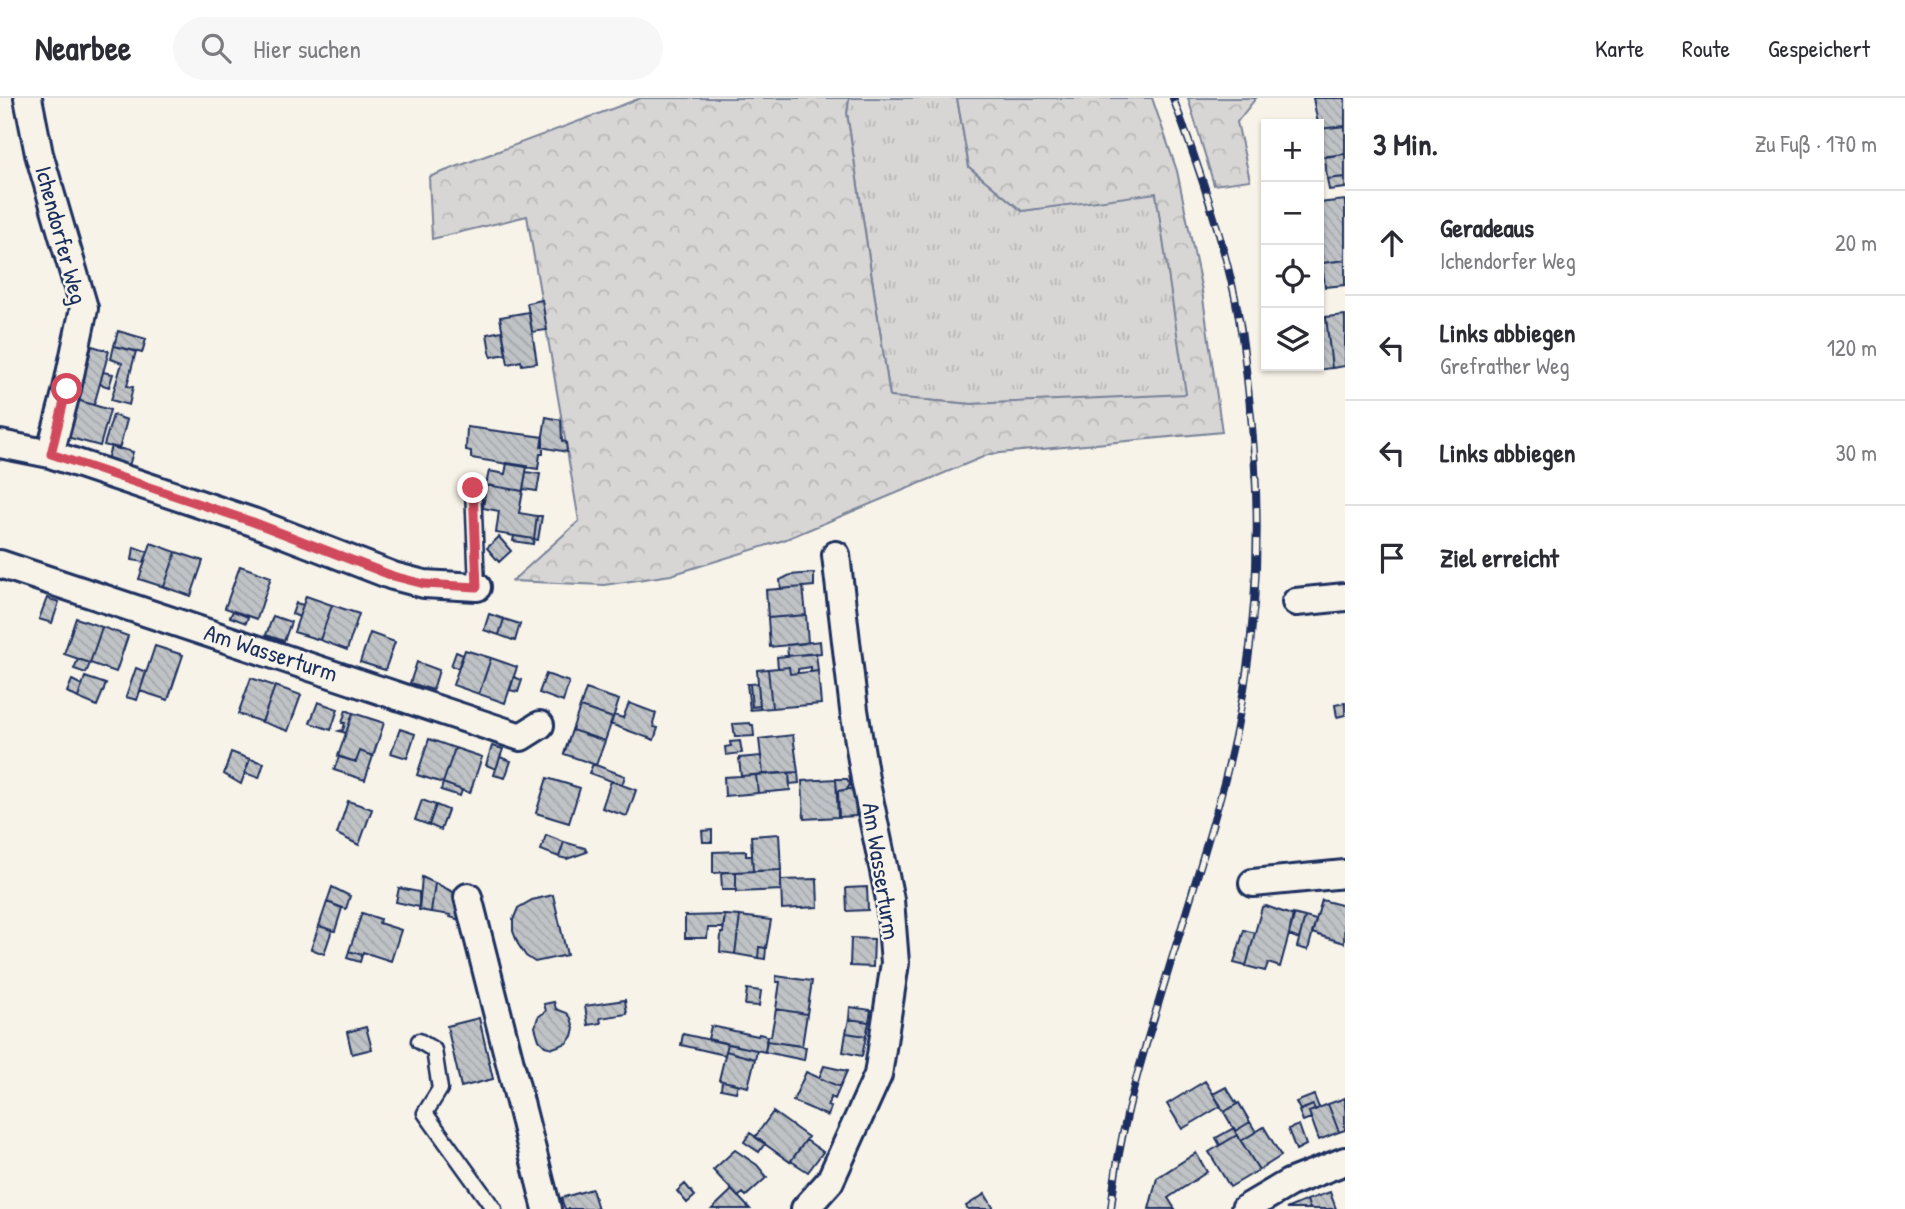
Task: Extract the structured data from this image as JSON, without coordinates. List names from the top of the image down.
{
  "streets": {
    "street": ["Ichendorfer Weg", "Am Wasserturm"]
  },
  "page": {
    "header": "Nearbee",
    "search": "Hier suchen",
    "nav": ["Karte", "Route", "Gespeichert"],
    "heading": ["3 Min.", "Zu Fuß · 170 m"],
    "map_buttons": ["+", "−"],
    "list": [
      ["Geradeaus", "Ichendorfer Weg", "20 m"],
      ["Links abbiegen", "Grefrather Weg", "120 m"],
      ["Links abbiegen", "30 m"],
      "Ziel erreicht"
    ]
  }
}
